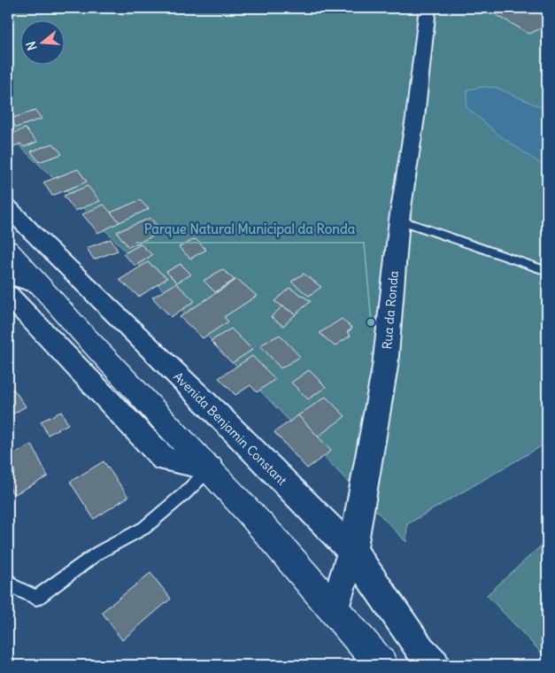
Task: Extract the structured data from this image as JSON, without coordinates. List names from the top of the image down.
{
  "streets": {
    "street": ["Rua da Ronda", "Avenida Benjamin Constant"]
  },
  "crossings": [
    ["Rua da Ronda", "Avenida Benjamin Constant"]
  ],
  "places": ["Parque Natural Municipal da Ronda"],
  "north": "left"
}
